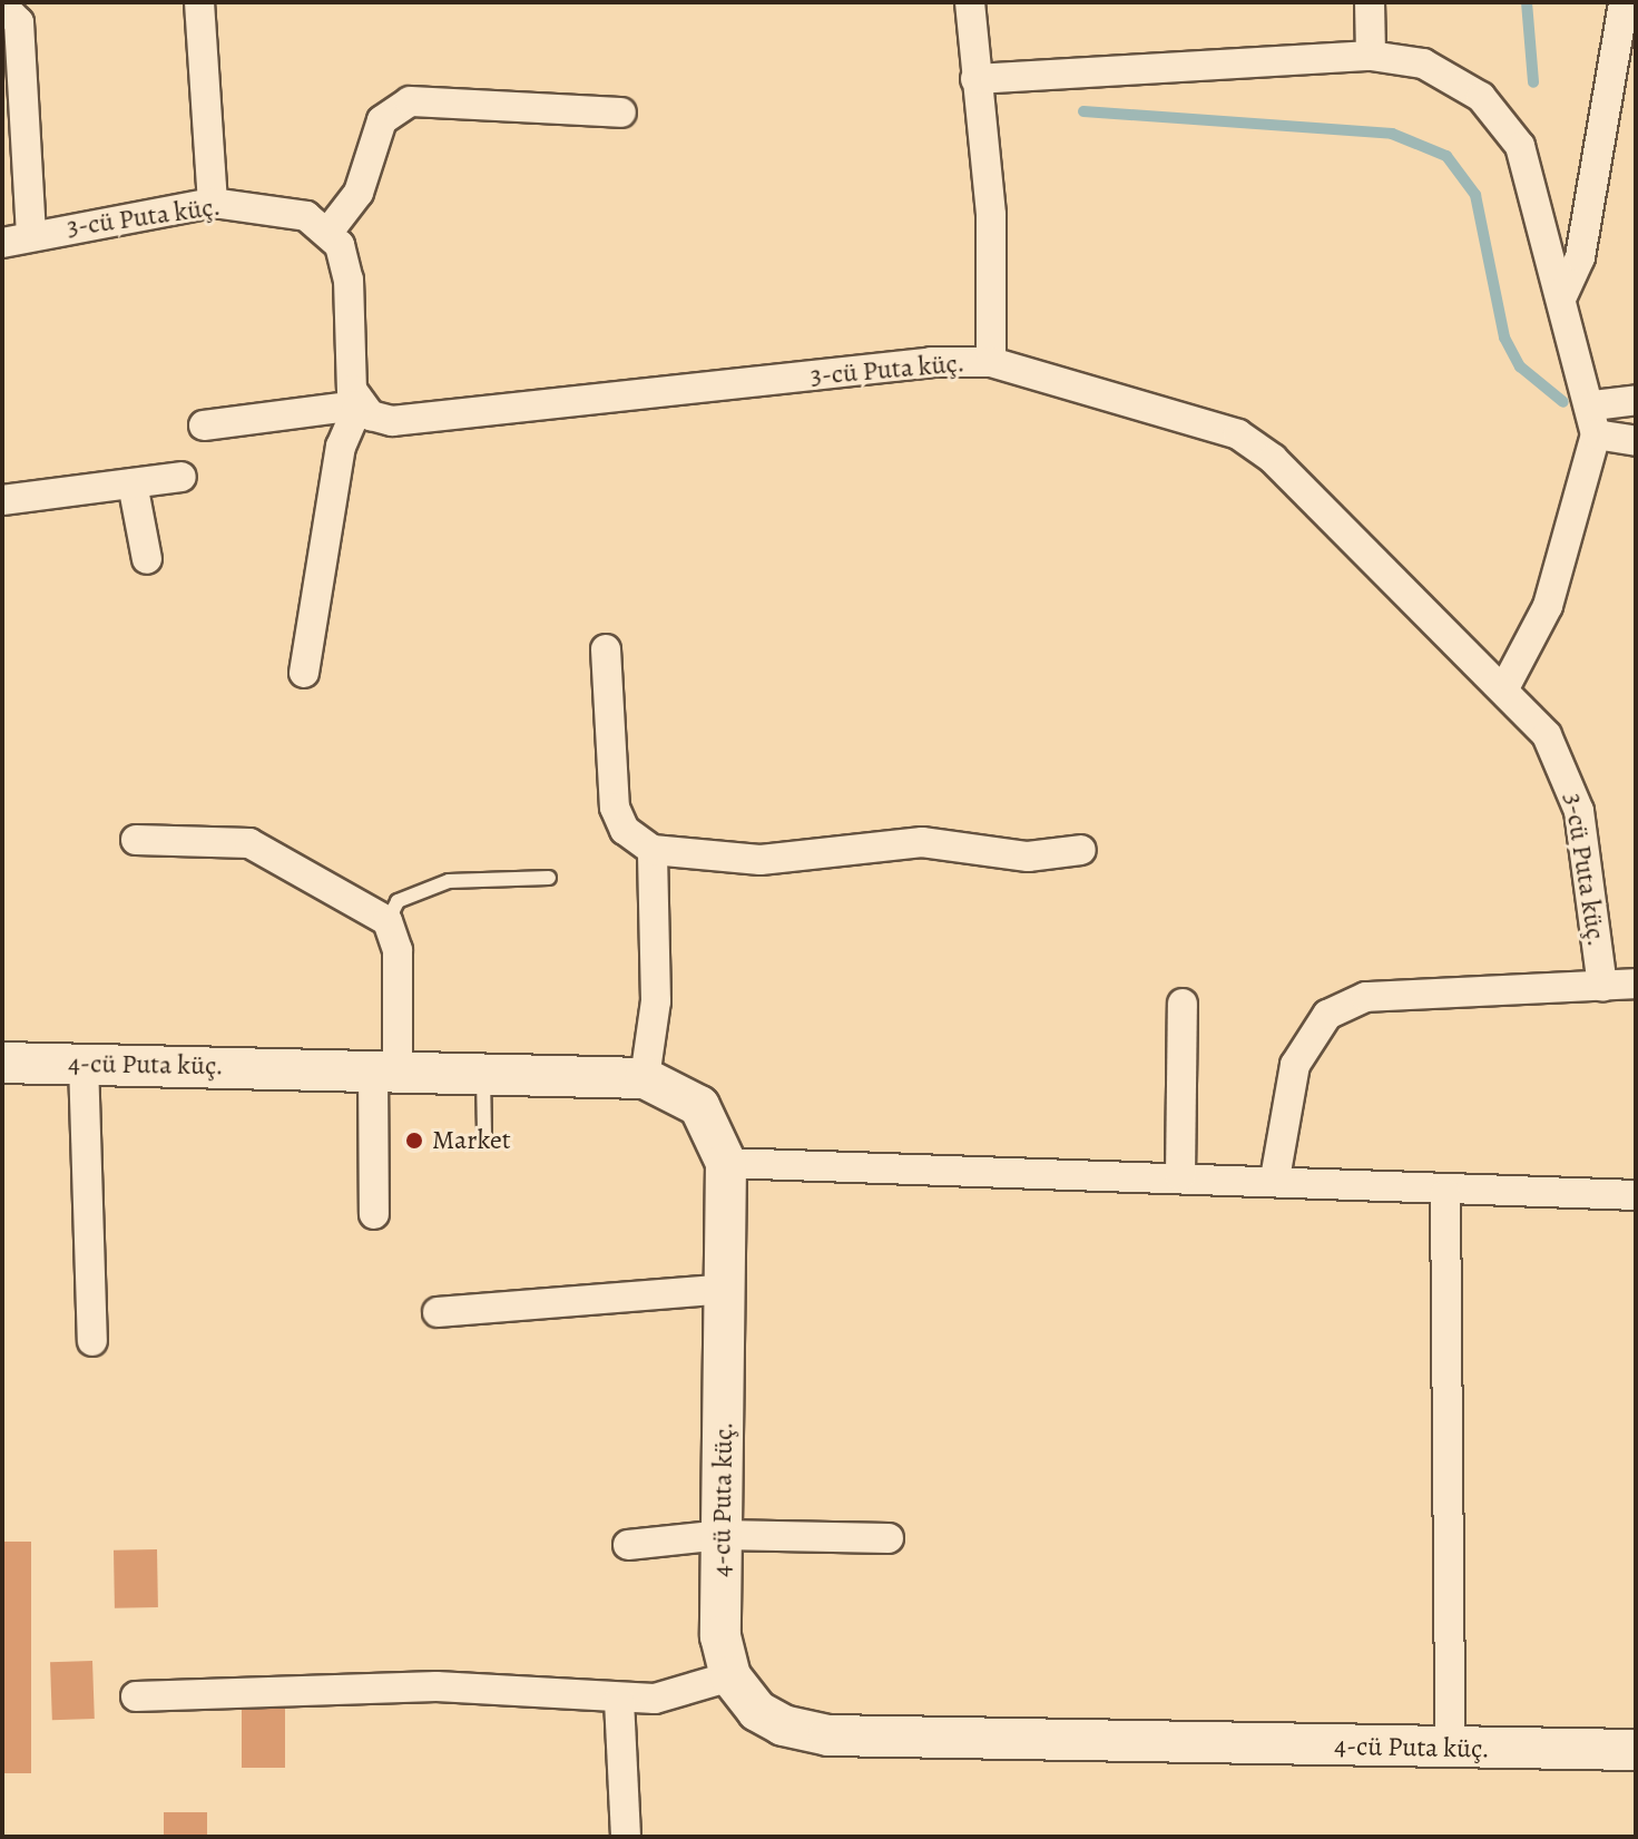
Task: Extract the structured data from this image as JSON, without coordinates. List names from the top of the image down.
{
  "streets": {
    "street": ["3-cü Puta küç.", "4-cü Puta küç."]
  },
  "places": ["Market"]
}
